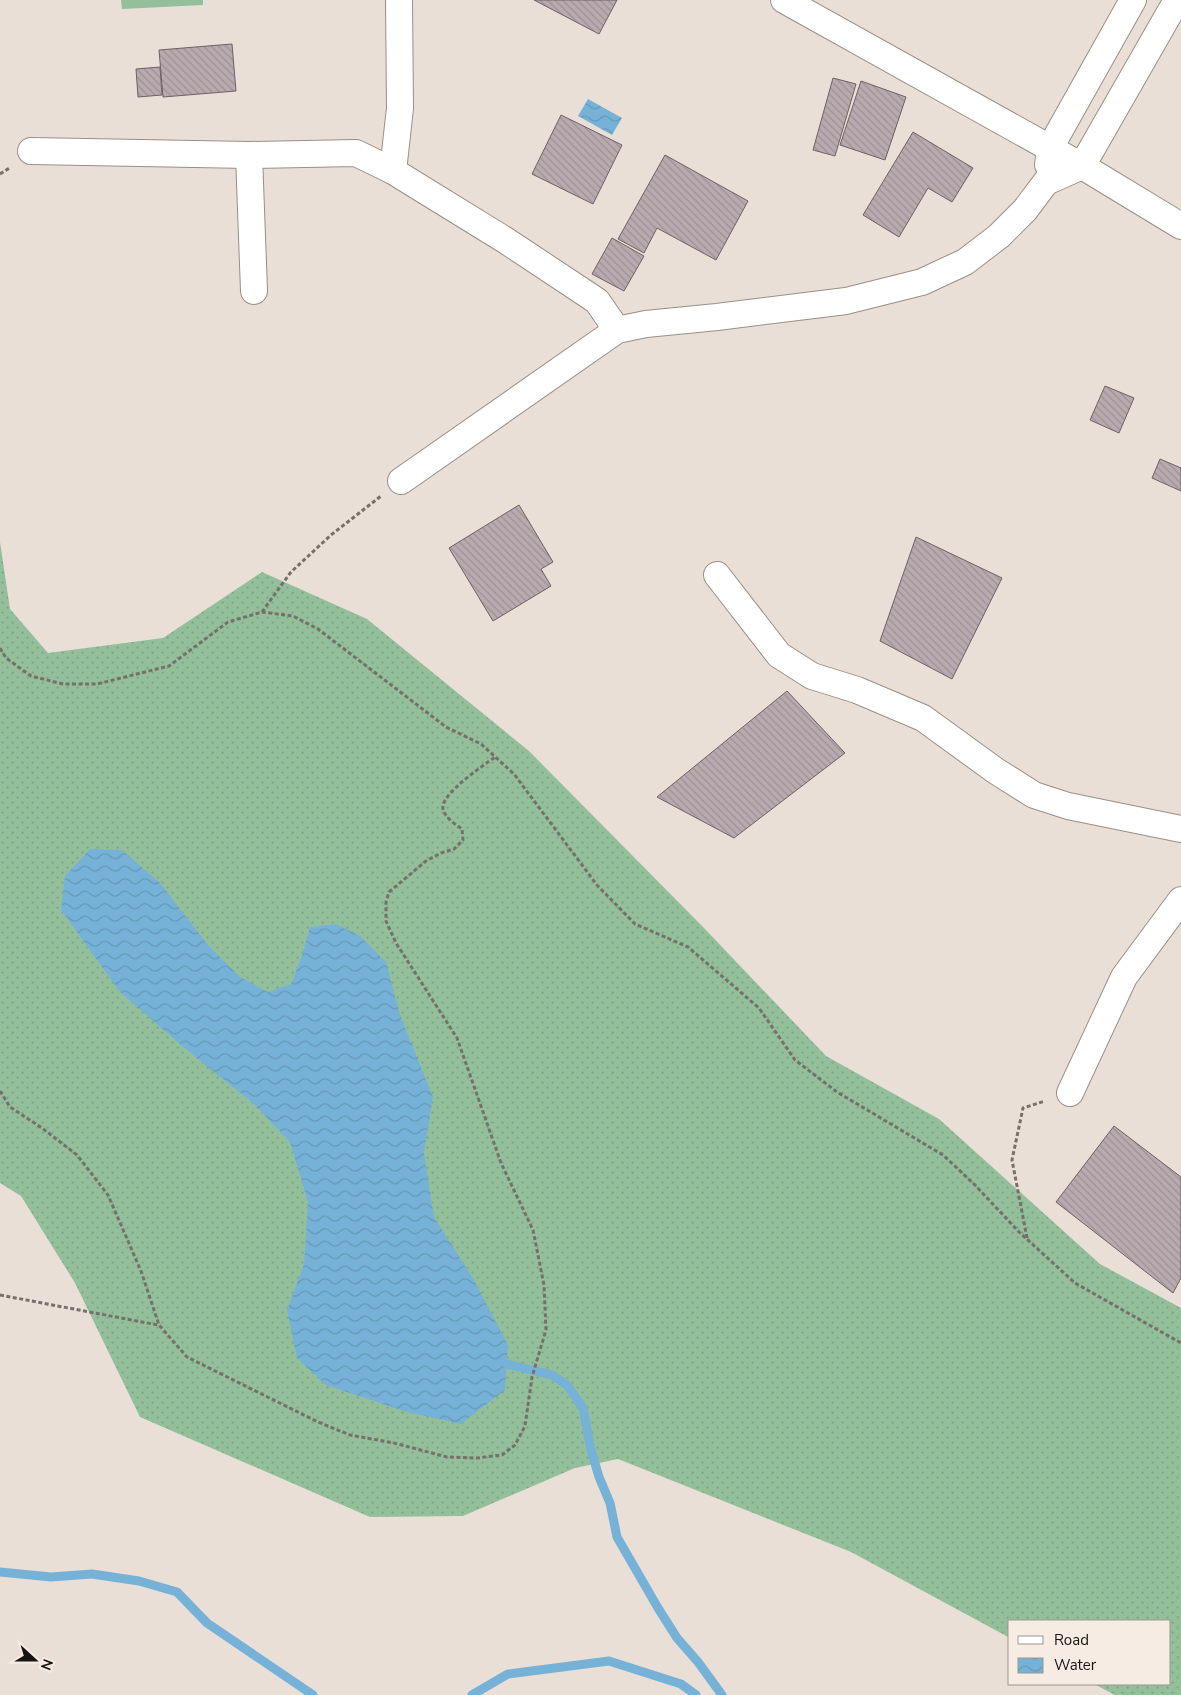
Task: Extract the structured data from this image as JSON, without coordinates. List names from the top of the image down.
{
  "legend": ["Road", "Water"],
  "north": "right"
}
